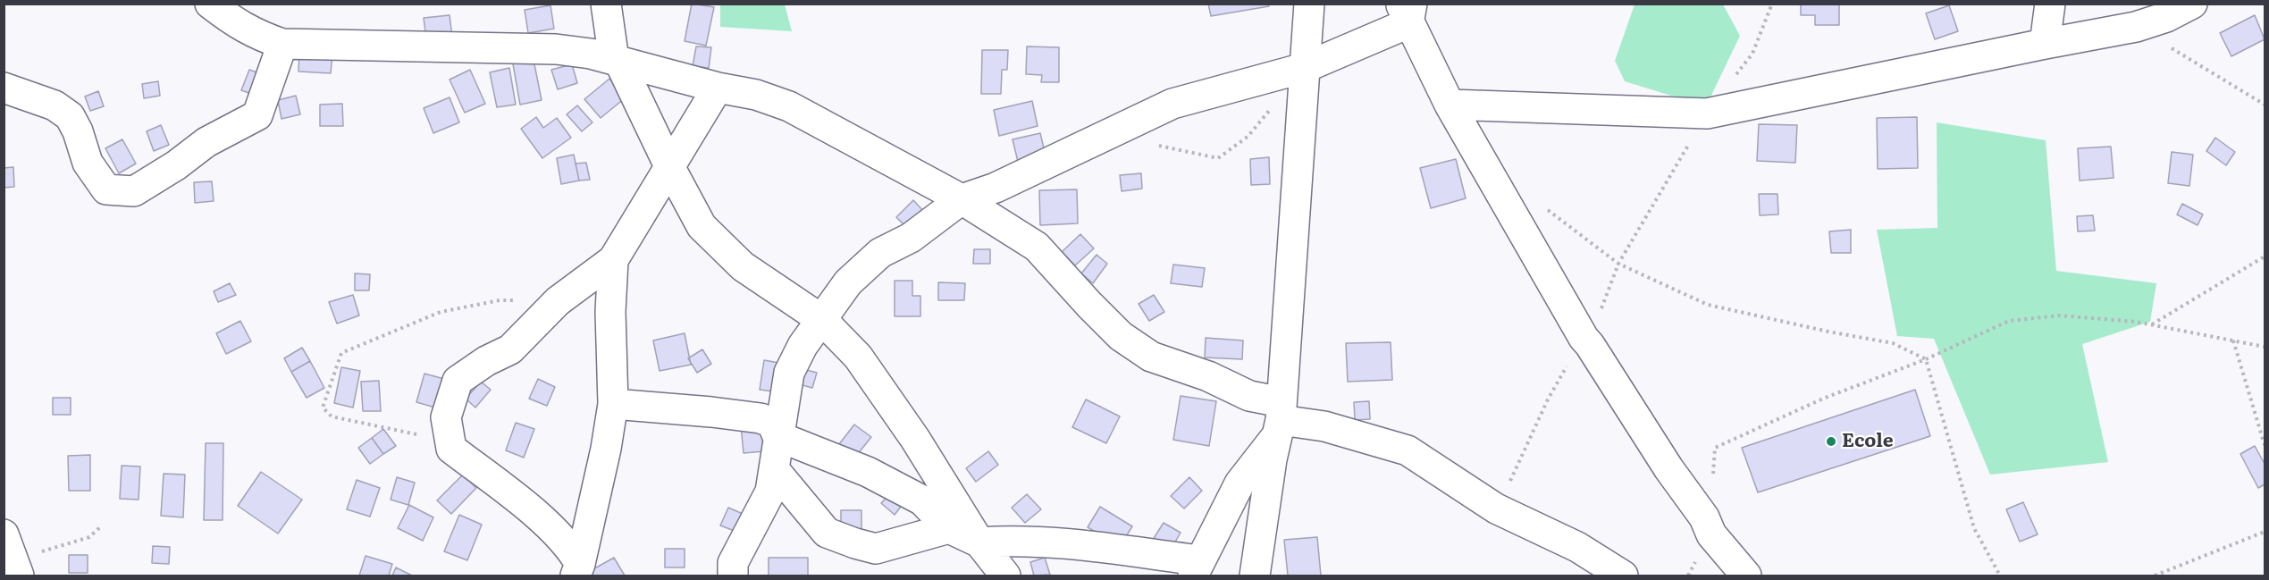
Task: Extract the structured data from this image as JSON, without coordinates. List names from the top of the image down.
{
  "places": ["Ecole"]
}
